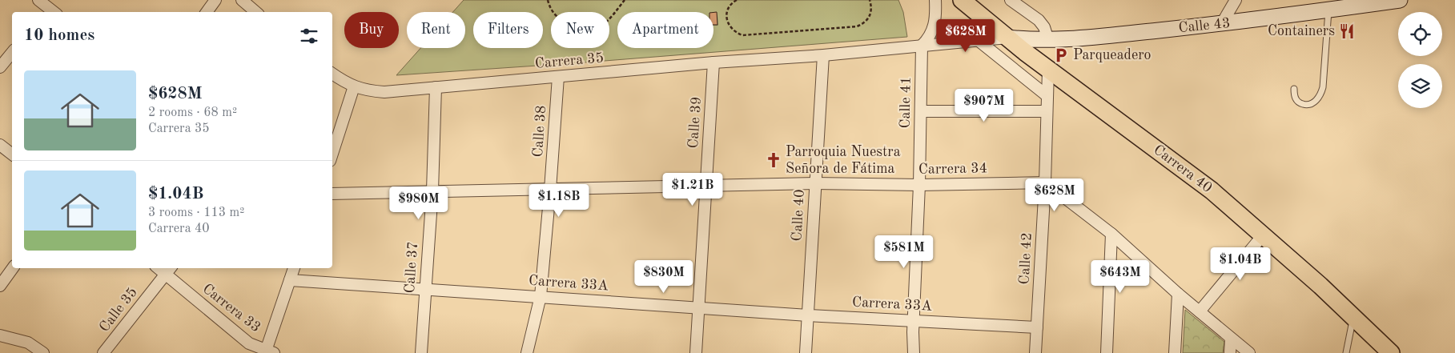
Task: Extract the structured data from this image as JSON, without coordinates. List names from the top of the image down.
{
  "streets": {
    "main road": ["Carrera 40"],
    "street": [
      "Calle 43",
      "Carrera 35",
      "Calle 41",
      "Calle 39",
      "Calle 38",
      "Carrera 34",
      "Calle 40",
      "Calle 42",
      "Calle 37",
      "Carrera 33A",
      "Carrera 33",
      "Calle 35"
    ]
  },
  "crossings": [
    ["Calle 43", "Carrera 35"],
    ["Calle 43", "Carrera 40"],
    ["Carrera 35", "Calle 41"],
    ["Carrera 35", "Calle 39"],
    ["Carrera 35", "Calle 38"],
    ["Carrera 35", "Carrera 40"],
    ["Carrera 35", "Calle 40"],
    ["Carrera 35", "Calle 37"],
    ["Calle 41", "Carrera 34"],
    ["Calle 41", "Carrera 33A"],
    ["Calle 39", "Carrera 34"],
    ["Calle 39", "Carrera 33A"],
    ["Calle 38", "Carrera 34"],
    ["Calle 38", "Carrera 33A"],
    ["Carrera 34", "Calle 40"],
    ["Carrera 34", "Calle 42"],
    ["Carrera 34", "Calle 37"],
    ["Carrera 40", "Calle 42"],
    ["Calle 40", "Carrera 33A"],
    ["Calle 42", "Carrera 33A"],
    ["Calle 37", "Carrera 33A"],
    ["Carrera 33", "Calle 35"]
  ],
  "places": {
    "restaurant": ["Containers"],
    "parking": ["Parqueadero"],
    "church": ["Parroquia Nuestra Señora de Fátima"]
  },
  "page": {
    "chip": [
      "Buy",
      "Rent",
      "Filters",
      "New",
      "Apartment"
    ],
    "heading": "10 homes",
    "price": [
      "$628M",
      "$907M",
      "$1.21B",
      "$628M",
      "$1.18B",
      "$980M",
      "$581M",
      "$1.04B",
      "$830M",
      "$643M"
    ],
    "list": [
      {
        "name": "$628M",
        "note": "2 rooms · 68 m² · Carrera 35"
      },
      {
        "name": "$1.04B",
        "note": "3 rooms · 113 m² · Carrera 40"
      }
    ]
  }
}
